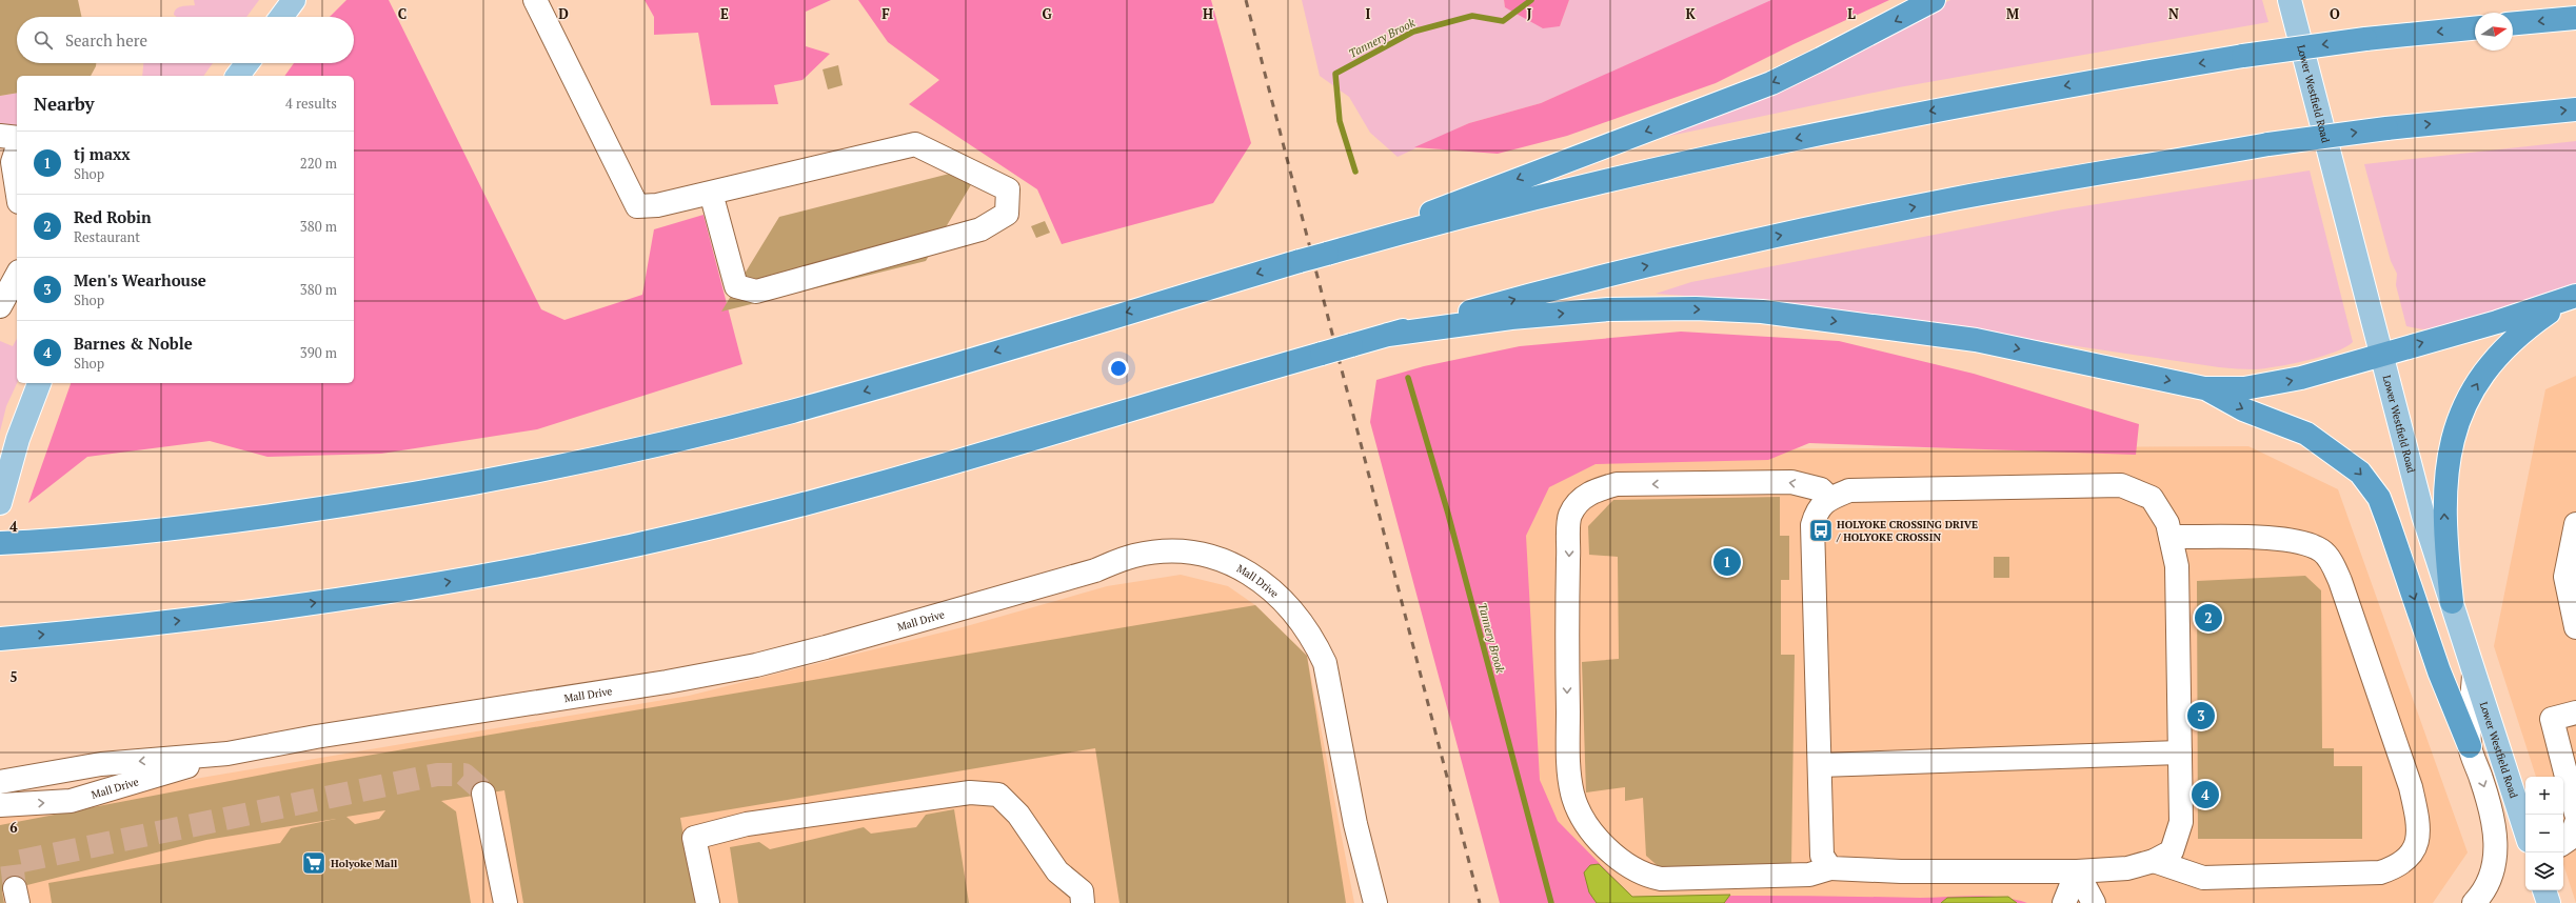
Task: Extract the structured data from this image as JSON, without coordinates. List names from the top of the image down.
{
  "streets": {
    "main road": ["Lower Westfield Road"],
    "street": ["Mall Drive"]
  },
  "water": ["Tannery Brook"],
  "places": {
    "bus stop": ["HOLYOKE CROSSING DRIVE / HOLYOKE CROSSIN"],
    "supermarket": ["Holyoke Mall"]
  },
  "north": "right",
  "page": {
    "search": "Search here",
    "heading": ["Nearby", "4 results"],
    "list": [
      {
        "mark": "1",
        "name": "tj maxx",
        "note": "Shop",
        "value": "220 m"
      },
      {
        "mark": "2",
        "name": "Red Robin",
        "note": "Restaurant",
        "value": "380 m"
      },
      {
        "mark": "3",
        "name": "Men's Wearhouse",
        "note": "Shop",
        "value": "380 m"
      },
      {
        "mark": "4",
        "name": "Barnes & Noble",
        "note": "Shop",
        "value": "390 m"
      }
    ],
    "pins": [
      "1",
      "2",
      "3",
      "4"
    ],
    "map_buttons": ["+", "−"]
  },
  "grid": {
    "columns": [
      "C",
      "D",
      "E",
      "F",
      "G",
      "H",
      "I",
      "J",
      "K",
      "L",
      "M",
      "N",
      "O"
    ],
    "rows": ["4", "5", "6"]
  }
}
